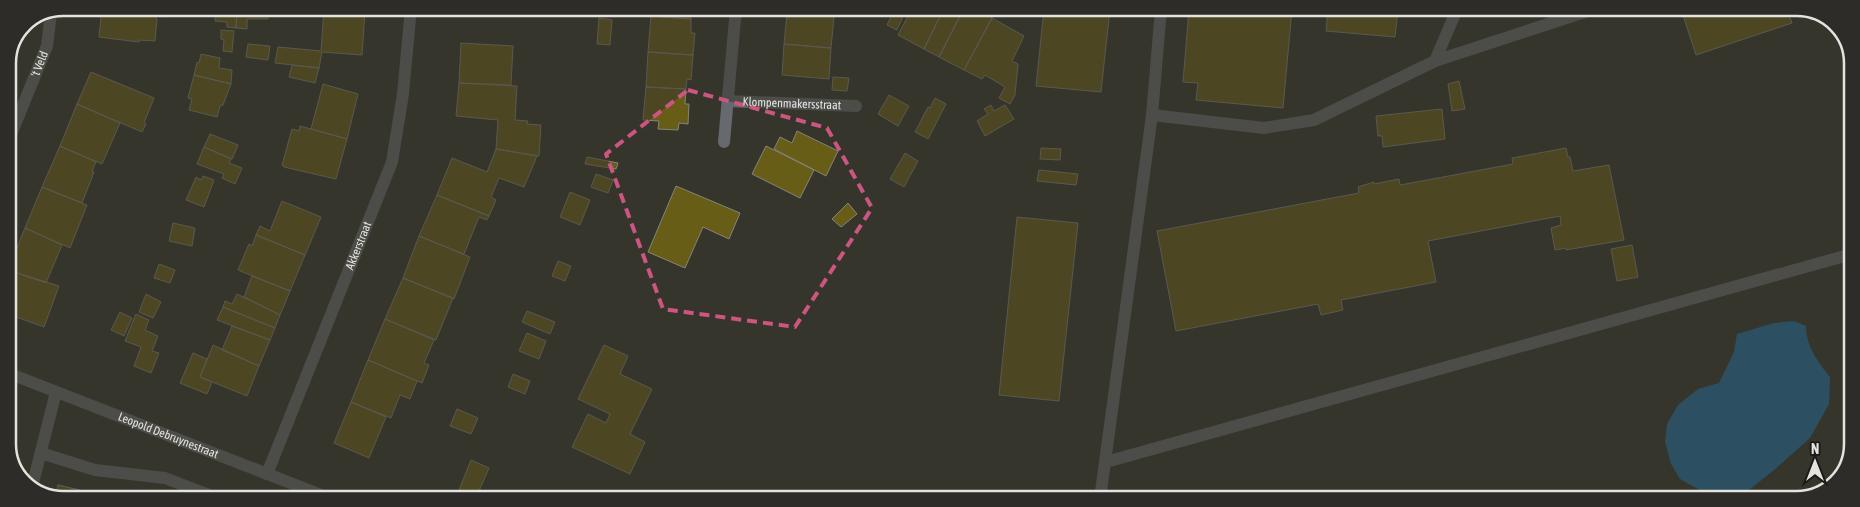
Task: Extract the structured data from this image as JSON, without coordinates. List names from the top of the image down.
{
  "streets": {
    "street": [
      "'t Veld",
      "Klompenmakersstraat",
      "Akkerstraat",
      "Leopold Debruynestraat"
    ]
  },
  "crossings": [
    ["Akkerstraat", "Leopold Debruynestraat"]
  ],
  "north": "top"
}
